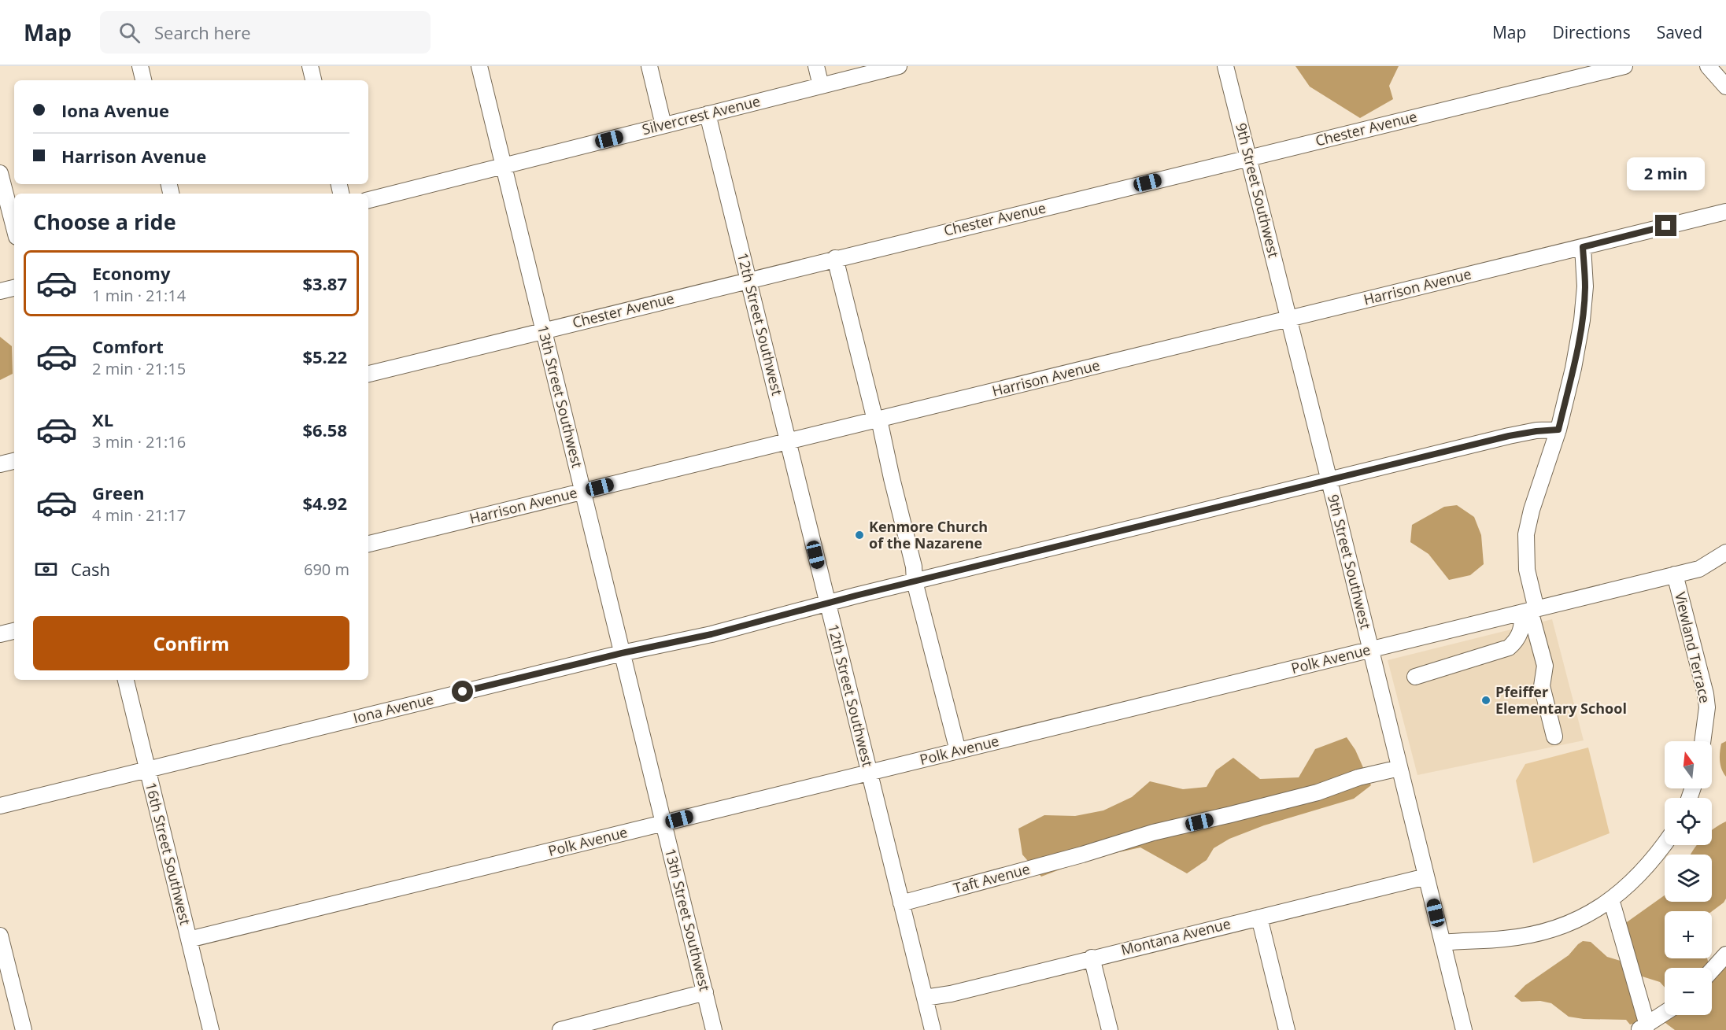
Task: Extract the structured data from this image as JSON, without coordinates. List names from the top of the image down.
{
  "streets": {
    "street": [
      "Silvercrest Avenue",
      "Chester Avenue",
      "9th Street Southwest",
      "Harrison Avenue",
      "12th Street Southwest",
      "13th Street Southwest",
      "Viewland Terrace",
      "Polk Avenue",
      "Iona Avenue",
      "16th Street Southwest",
      "Taft Avenue",
      "Montana Avenue"
    ]
  },
  "crossings": [
    ["Silvercrest Avenue", "12th Street Southwest"],
    ["Silvercrest Avenue", "13th Street Southwest"],
    ["Chester Avenue", "9th Street Southwest"],
    ["Chester Avenue", "12th Street Southwest"],
    ["Chester Avenue", "13th Street Southwest"],
    ["9th Street Southwest", "Harrison Avenue"],
    ["9th Street Southwest", "Polk Avenue"],
    ["9th Street Southwest", "Iona Avenue"],
    ["9th Street Southwest", "Taft Avenue"],
    ["9th Street Southwest", "Montana Avenue"],
    ["Harrison Avenue", "12th Street Southwest"],
    ["Harrison Avenue", "13th Street Southwest"],
    ["12th Street Southwest", "Polk Avenue"],
    ["12th Street Southwest", "Iona Avenue"],
    ["12th Street Southwest", "Taft Avenue"],
    ["12th Street Southwest", "Montana Avenue"],
    ["13th Street Southwest", "Polk Avenue"],
    ["13th Street Southwest", "Iona Avenue"],
    ["Viewland Terrace", "Polk Avenue"],
    ["Polk Avenue", "16th Street Southwest"],
    ["Iona Avenue", "16th Street Southwest"]
  ],
  "places": ["Kenmore Church of the Nazarene", "Pfeiffer Elementary School"],
  "north": "top",
  "page": {
    "header": "Map",
    "search": "Search here",
    "nav": ["Map", "Directions", "Saved"],
    "banner": ["Iona Avenue", "Harrison Avenue"],
    "bubble": "2 min",
    "heading": "Choose a ride",
    "list": [
      {
        "name": "Economy",
        "note": "1 min · 21:14",
        "value": "$3.87"
      },
      {
        "name": "Comfort",
        "note": "2 min · 21:15",
        "value": "$5.22"
      },
      {
        "name": "XL",
        "note": "3 min · 21:16",
        "value": "$6.58"
      },
      {
        "name": "Green",
        "note": "4 min · 21:17",
        "value": "$4.92"
      }
    ],
    "pay": ["Cash", "690 m"],
    "buttons": "Confirm",
    "map_buttons": ["+", "−"]
  }
}
